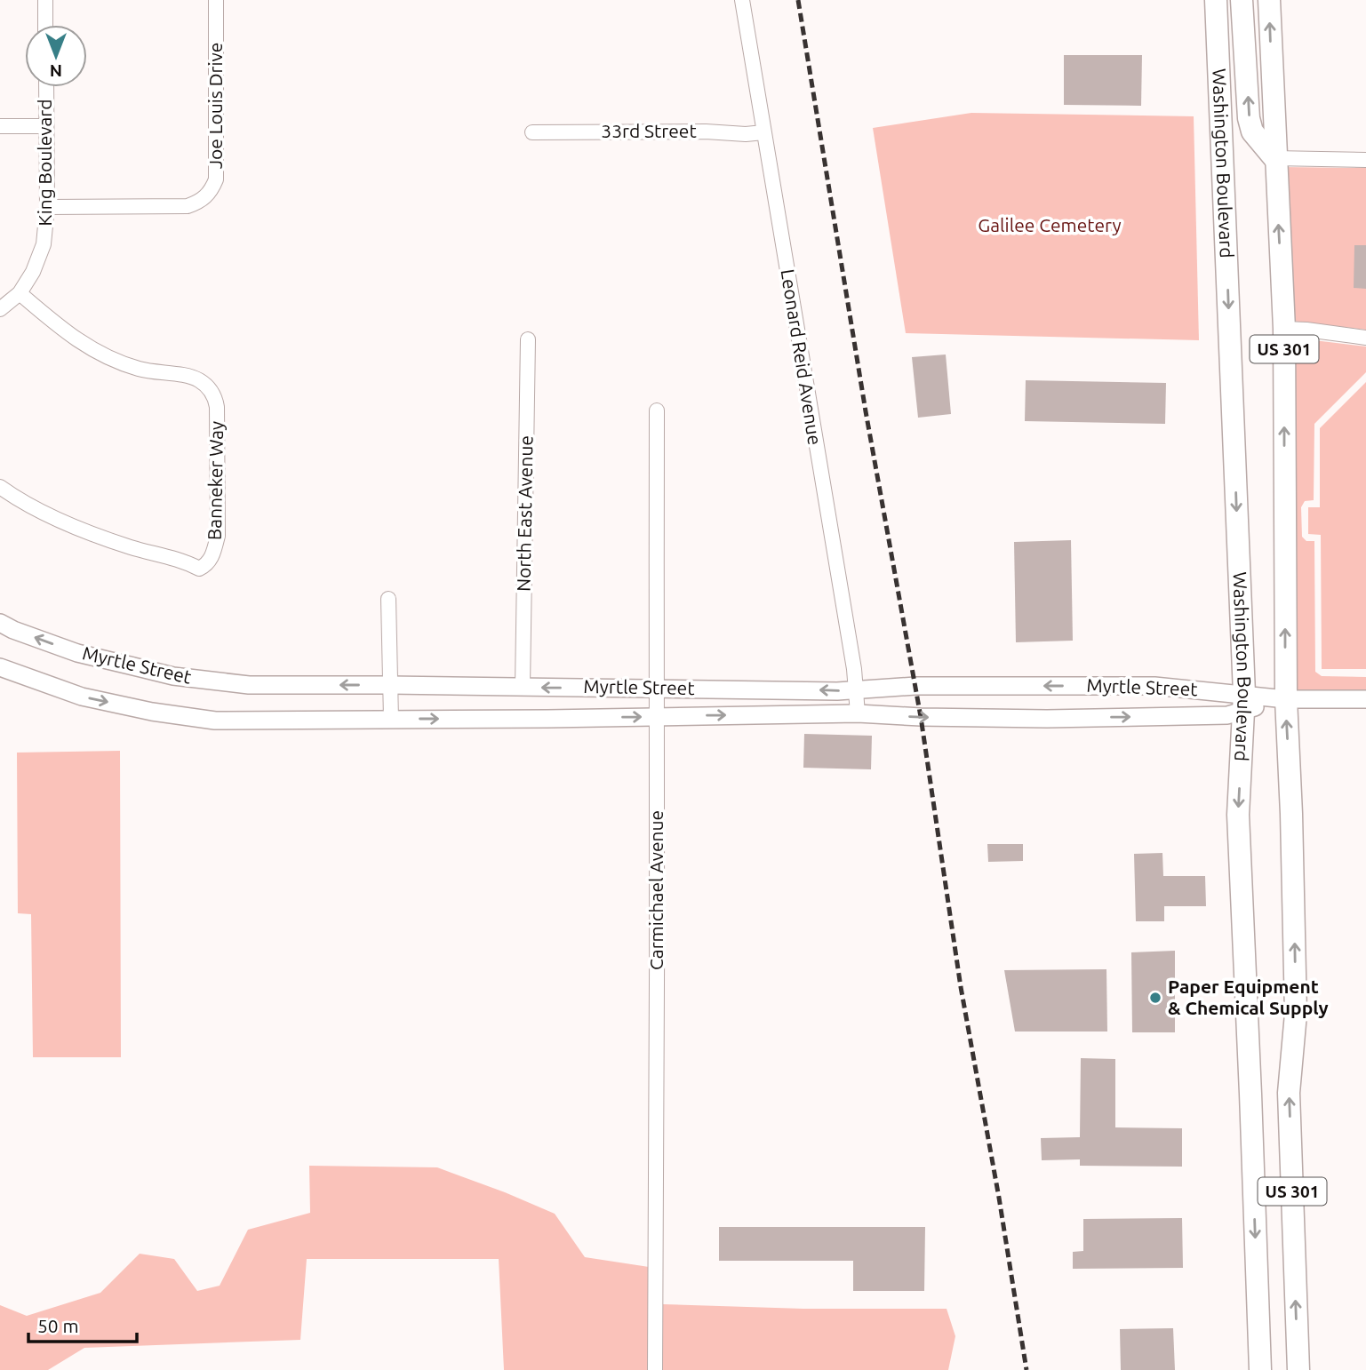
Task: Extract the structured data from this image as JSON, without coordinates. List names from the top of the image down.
{
  "streets": {
    "main road": ["Washington Boulevard", "US 301"],
    "street": [
      "Joe Louis Drive",
      "33rd Street",
      "King Boulevard",
      "Leonard Reid Avenue",
      "Banneker Way",
      "North East Avenue",
      "Myrtle Street",
      "Carmichael Avenue"
    ]
  },
  "crossings": [
    ["Joe Louis Drive", "King Boulevard"],
    ["33rd Street", "Leonard Reid Avenue"],
    ["King Boulevard", "Banneker Way"],
    ["Washington Boulevard", "Myrtle Street"],
    ["US 301", "Myrtle Street"],
    ["Leonard Reid Avenue", "Myrtle Street"],
    ["North East Avenue", "Myrtle Street"],
    ["Myrtle Street", "Carmichael Avenue"]
  ],
  "parks": ["Galilee Cemetery"],
  "places": ["Paper Equipment & Chemical Supply"],
  "scale_bar": "50 m",
  "north": "bottom"
}
